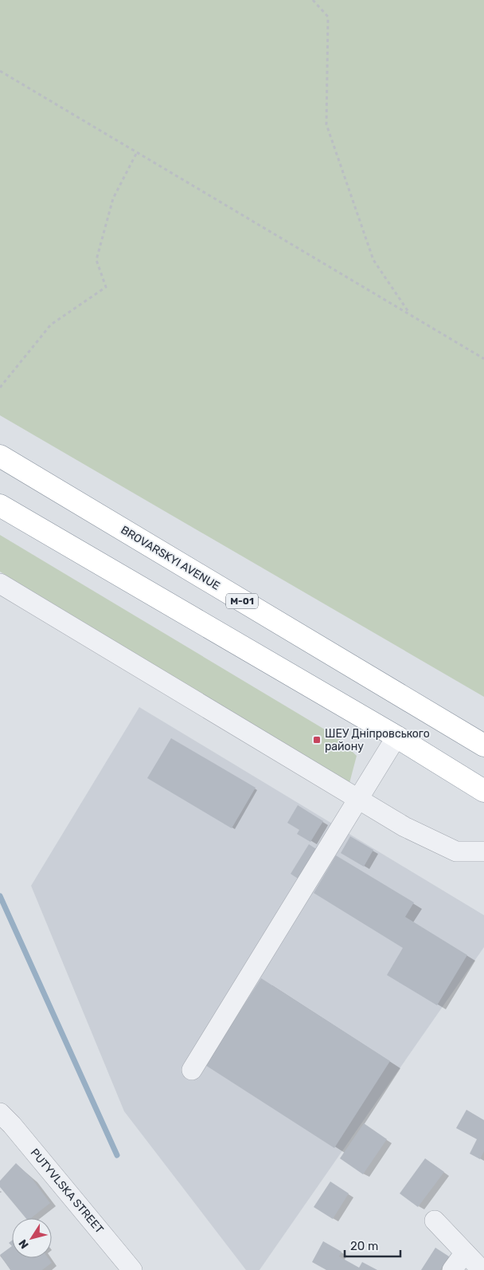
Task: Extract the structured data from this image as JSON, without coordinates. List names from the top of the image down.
{
  "streets": {
    "highway": ["BROVARSKYI AVENUE", "М-01"],
    "street": ["PUTYVLSKA STREET"]
  },
  "places": {
    "transit": ["ШЕУ Дніпровського району"]
  },
  "scale_bar": "20 m",
  "north": "bottom left"
}
